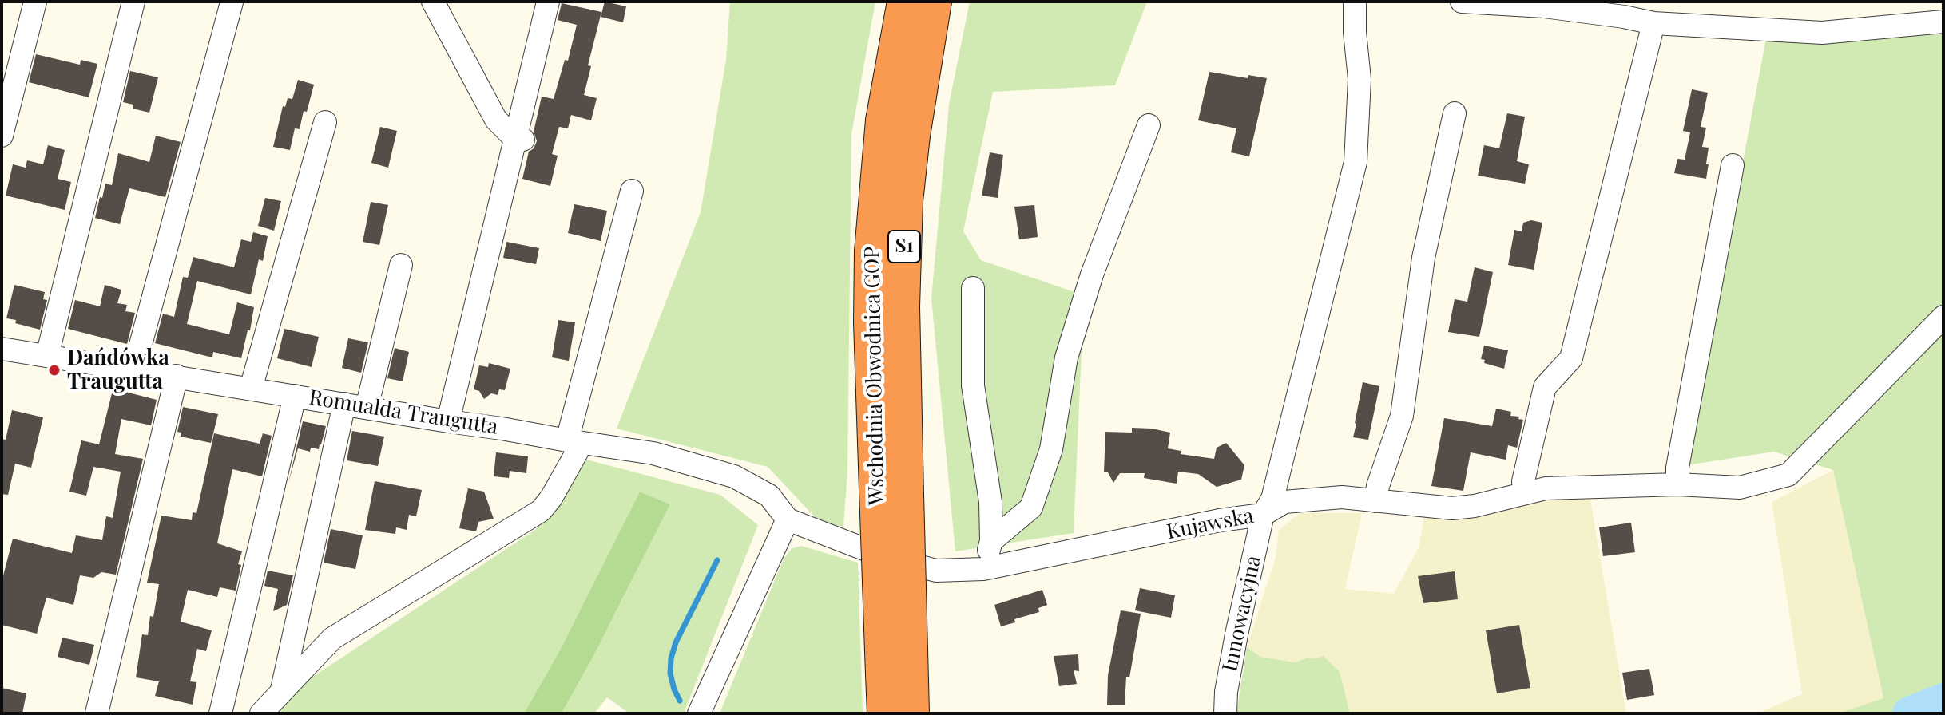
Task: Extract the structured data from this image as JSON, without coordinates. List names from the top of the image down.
{
  "streets": {
    "highway": ["S1", "Wschodnia Obwodnica GOP"],
    "street": ["Romualda Traugutta", "Kujawska", "Innowacyjna"]
  },
  "crossings": [
    ["Romualda Traugutta", "Kujawska"],
    ["Kujawska", "Innowacyjna"]
  ],
  "places": ["Dańdówka Traugutta"]
}
